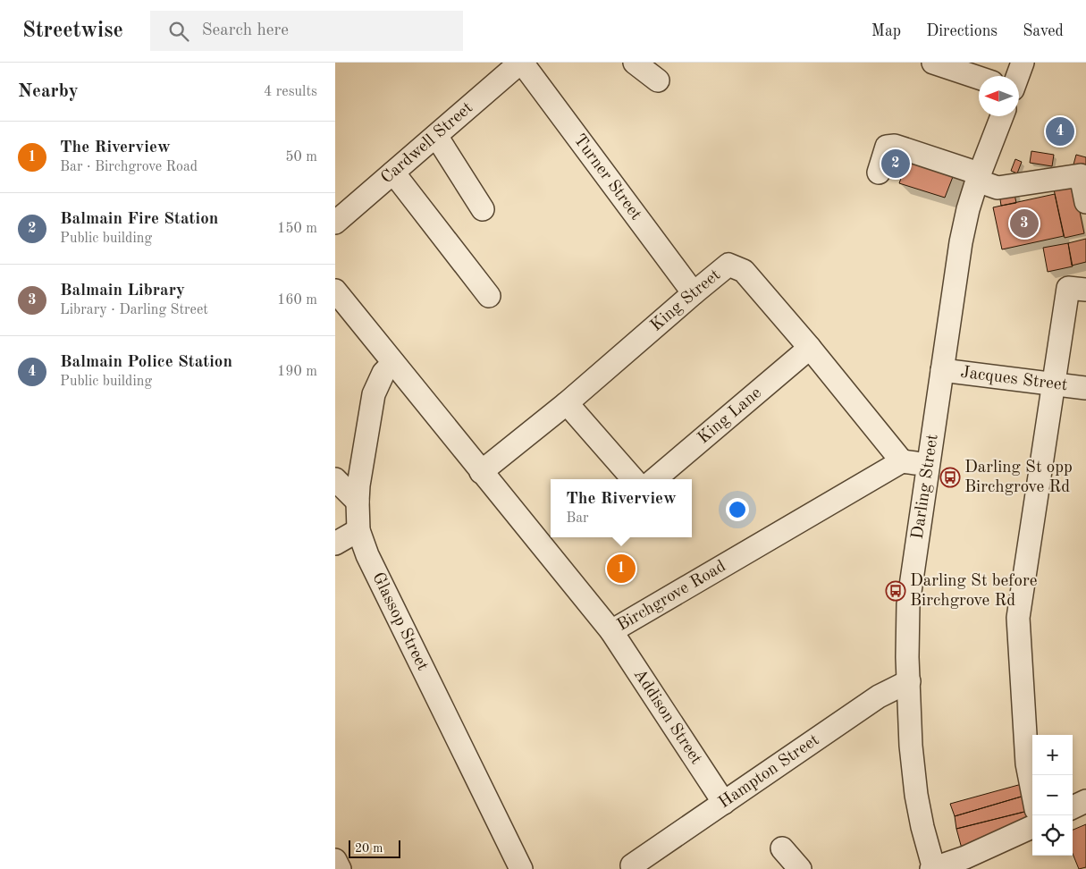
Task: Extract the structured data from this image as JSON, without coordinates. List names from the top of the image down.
{
  "streets": {
    "street": [
      "Cardwell Street",
      "Turner Street",
      "King Street",
      "Jacques Street",
      "King Lane",
      "Darling Street",
      "Birchgrove Road",
      "Glassop Street",
      "Addison Street",
      "Hampton Street"
    ]
  },
  "crossings": [
    ["Cardwell Street", "Turner Street"],
    ["Turner Street", "King Street"],
    ["King Street", "King Lane"],
    ["King Street", "Birchgrove Road"],
    ["Jacques Street", "Darling Street"],
    ["Darling Street", "Hampton Street"],
    ["Birchgrove Road", "Glassop Street"],
    ["Birchgrove Road", "Addison Street"],
    ["Addison Street", "Hampton Street"]
  ],
  "places": {
    "bus stop": ["Darling St opp Birchgrove Rd", "Darling St before Birchgrove Rd"]
  },
  "scale_bar": "20 m",
  "north": "left",
  "page": {
    "header": "Streetwise",
    "search": "Search here",
    "nav": ["Map", "Directions", "Saved"],
    "heading": ["Nearby", "4 results"],
    "pins": [
      "4",
      "2",
      "3",
      "1"
    ],
    "list": [
      {
        "mark": "1",
        "name": "The Riverview",
        "note": "Bar · Birchgrove Road",
        "value": "50 m"
      },
      {
        "mark": "2",
        "name": "Balmain Fire Station",
        "note": "Public building",
        "value": "150 m"
      },
      {
        "mark": "3",
        "name": "Balmain Library",
        "note": "Library · Darling Street",
        "value": "160 m"
      },
      {
        "mark": "4",
        "name": "Balmain Police Station",
        "note": "Public building",
        "value": "190 m"
      }
    ],
    "popup": ["The Riverview", "Bar"],
    "map_buttons": ["+", "−"],
    "scale": "20 m"
  }
}
